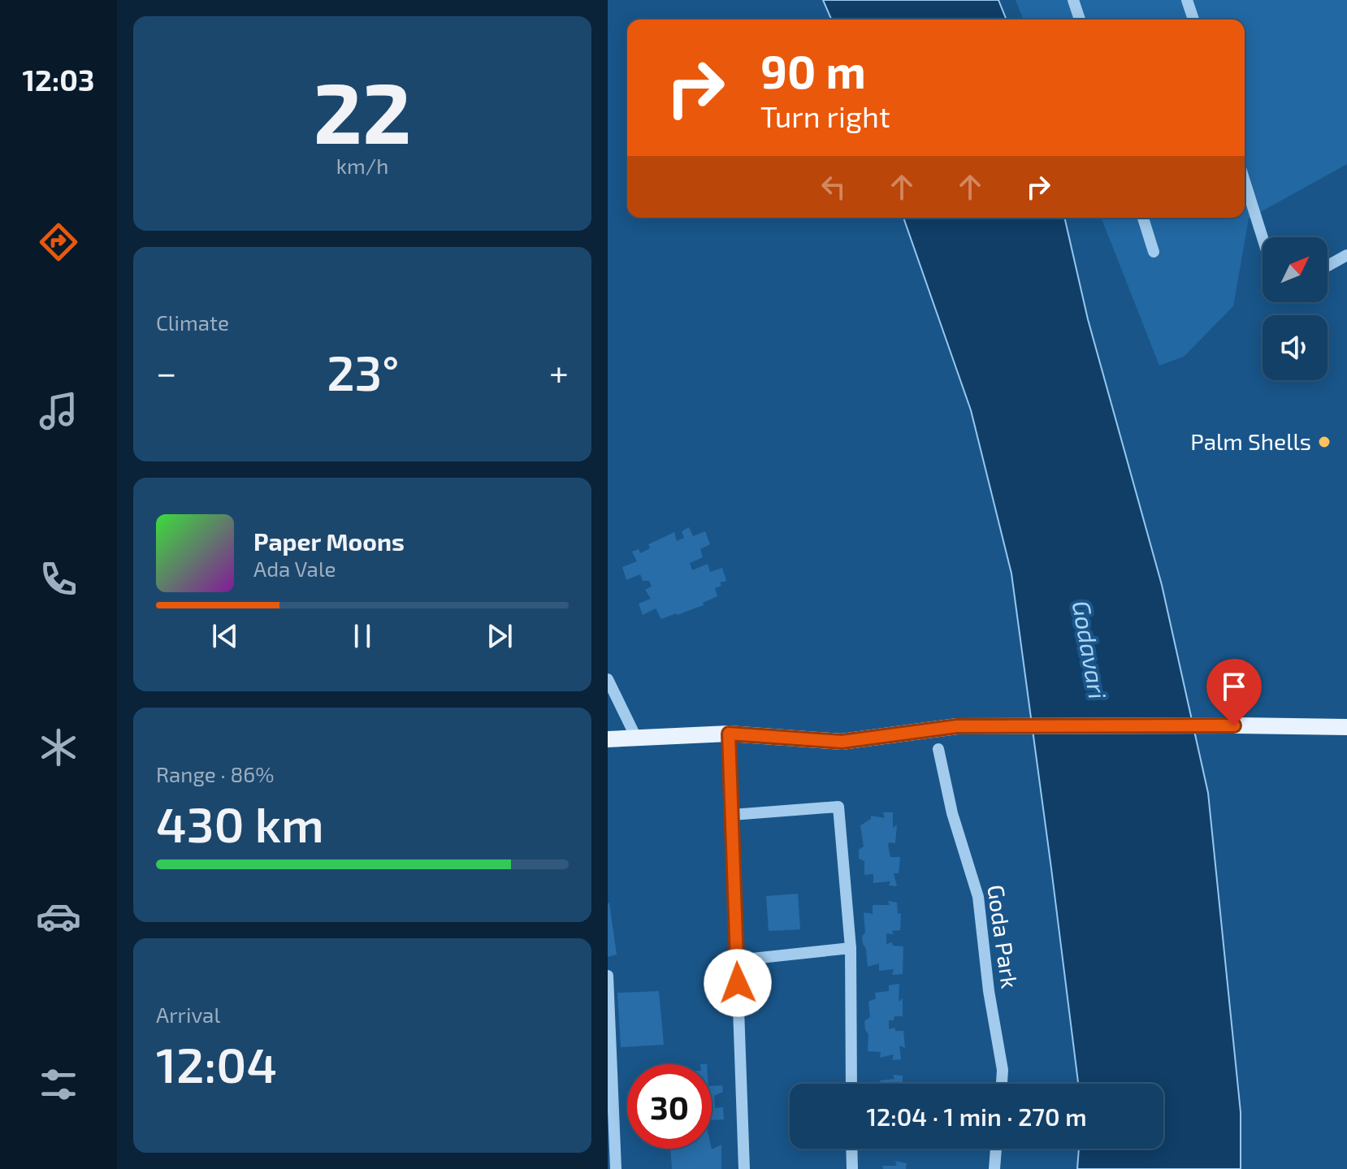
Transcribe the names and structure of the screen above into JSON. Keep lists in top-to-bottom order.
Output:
{
  "streets": {
    "street": ["Goda Park"]
  },
  "water": ["Godavari"],
  "places": ["Palm Shells"],
  "north": "top right",
  "page": {
    "tabs": "12:03",
    "tile": [
      ["22", "km/h"],
      "Climate",
      ["Range · 86%", "430 km"],
      ["Arrival", "12:04"]
    ],
    "turn": ["90 m", "Turn right"],
    "heat": ["−", "23°", "+"],
    "song": ["Paper Moons", "Ada Vale"],
    "limit": "30",
    "trip": "12:04 · 1 min · 270 m"
  }
}
